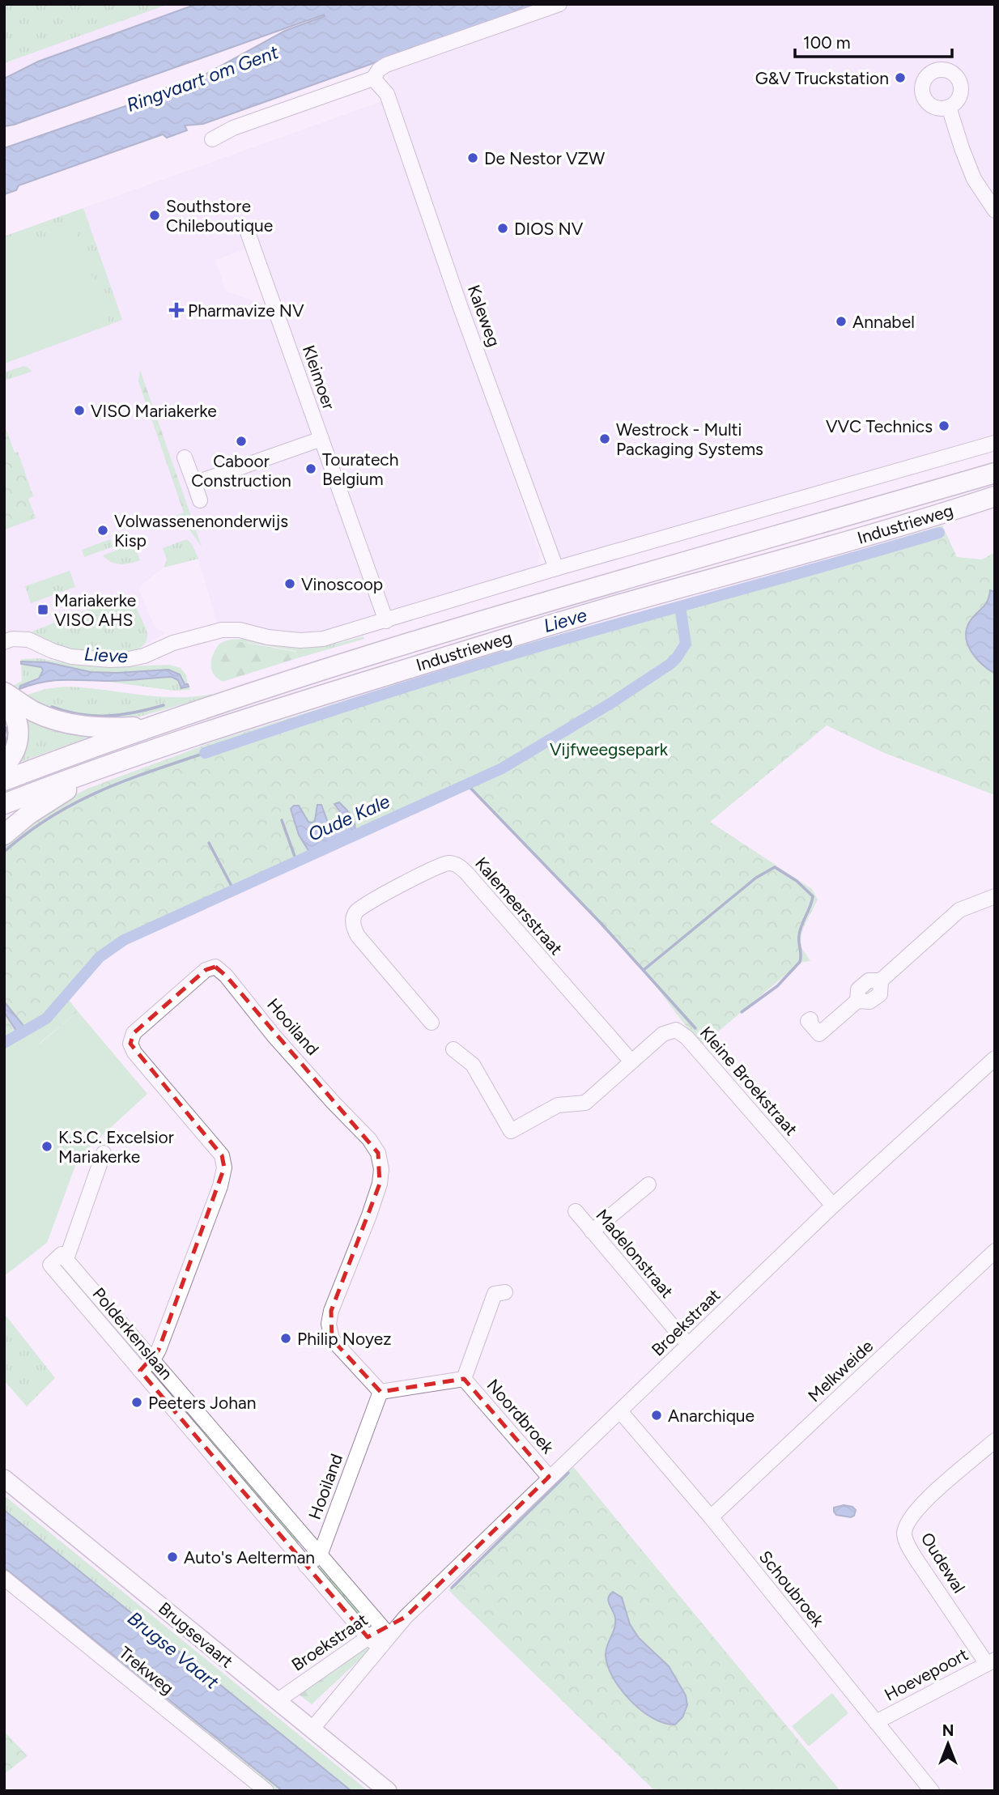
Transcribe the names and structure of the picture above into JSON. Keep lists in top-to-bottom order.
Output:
{
  "streets": {
    "highway": ["Industrieweg"],
    "main road": ["Brugsevaart"],
    "street": [
      "Kaleweg",
      "Kleimoer",
      "Kalemeersstraat",
      "Hooiland",
      "Kleine Broekstraat",
      "Madelonstraat",
      "Broekstraat",
      "Polderkenslaan",
      "Melkweide",
      "Noordbroek",
      "Oudewal",
      "Schoubroek",
      "Trekweg",
      "Hoevepoort"
    ]
  },
  "crossings": [
    ["Kalemeersstraat", "Kleine Broekstraat"],
    ["Hooiland", "Polderkenslaan"],
    ["Hooiland", "Noordbroek"],
    ["Kleine Broekstraat", "Broekstraat"],
    ["Madelonstraat", "Broekstraat"],
    ["Broekstraat", "Polderkenslaan"],
    ["Broekstraat", "Noordbroek"],
    ["Broekstraat", "Schoubroek"],
    ["Broekstraat", "Brugsevaart"],
    ["Melkweide", "Schoubroek"],
    ["Oudewal", "Hoevepoort"],
    ["Schoubroek", "Hoevepoort"]
  ],
  "water": [
    "Ringvaart om Gent",
    "Lieve",
    "Oude Kale",
    "Brugse Vaart"
  ],
  "parks": ["Vijfweegsepark"],
  "places": {
    "other": [
      "G&V Truckstation",
      "De Nestor VZW",
      "Southstore Chileboutique",
      "DIOS NV",
      "Annabel",
      "VISO Mariakerke",
      "VVC Technics",
      "Westrock - Multi Packaging Systems",
      "Caboor Construction",
      "Touratech Belgium",
      "Volwassenenonderwijs Kisp",
      "Vinoscoop",
      "K.S.C. Excelsior Mariakerke",
      "Philip Noyez",
      "Peeters Johan",
      "Anarchique",
      "Auto's Aelterman"
    ],
    "health": ["Pharmavize NV"],
    "transit": ["Mariakerke VISO AHS"]
  },
  "scale_bar": "100 m",
  "north": "top"
}
